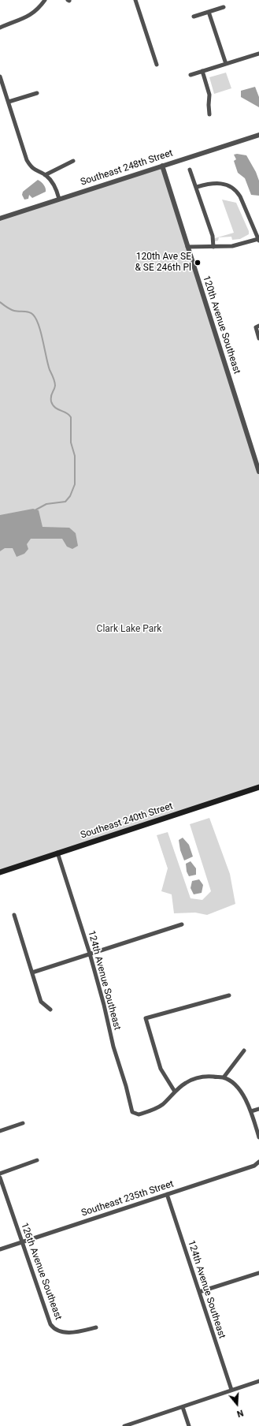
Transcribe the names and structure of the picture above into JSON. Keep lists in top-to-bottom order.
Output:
{
  "streets": {
    "main road": ["Southeast 240th Street"],
    "street": [
      "Southeast 248th Street",
      "120th Avenue Southeast",
      "124th Avenue Southeast",
      "Southeast 235th Street",
      "126th Avenue Southeast"
    ]
  },
  "crossings": [
    ["Southeast 248th Street", "120th Avenue Southeast"],
    ["Southeast 240th Street", "124th Avenue Southeast"],
    ["124th Avenue Southeast", "Southeast 235th Street"],
    ["Southeast 235th Street", "126th Avenue Southeast"]
  ],
  "parks": ["Clark Lake Park"],
  "places": ["120th Ave SE & SE 246th Pl"],
  "north": "bottom"
}
